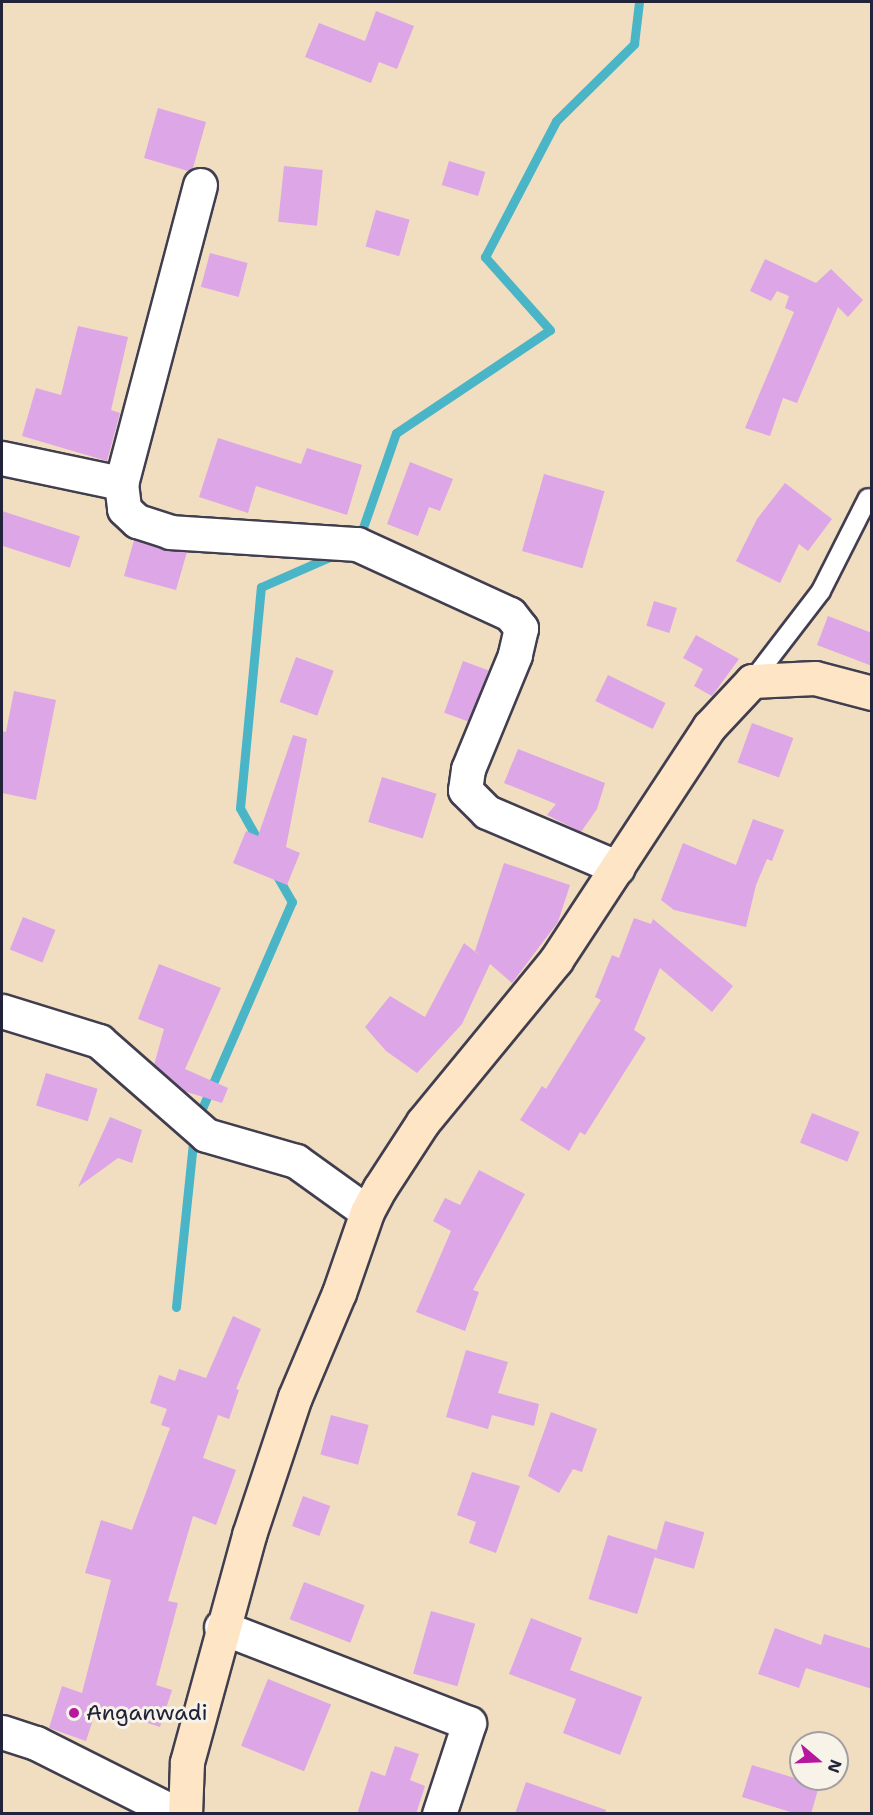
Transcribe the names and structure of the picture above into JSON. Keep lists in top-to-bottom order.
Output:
{
  "places": ["Anganwadi"],
  "north": "right"
}
